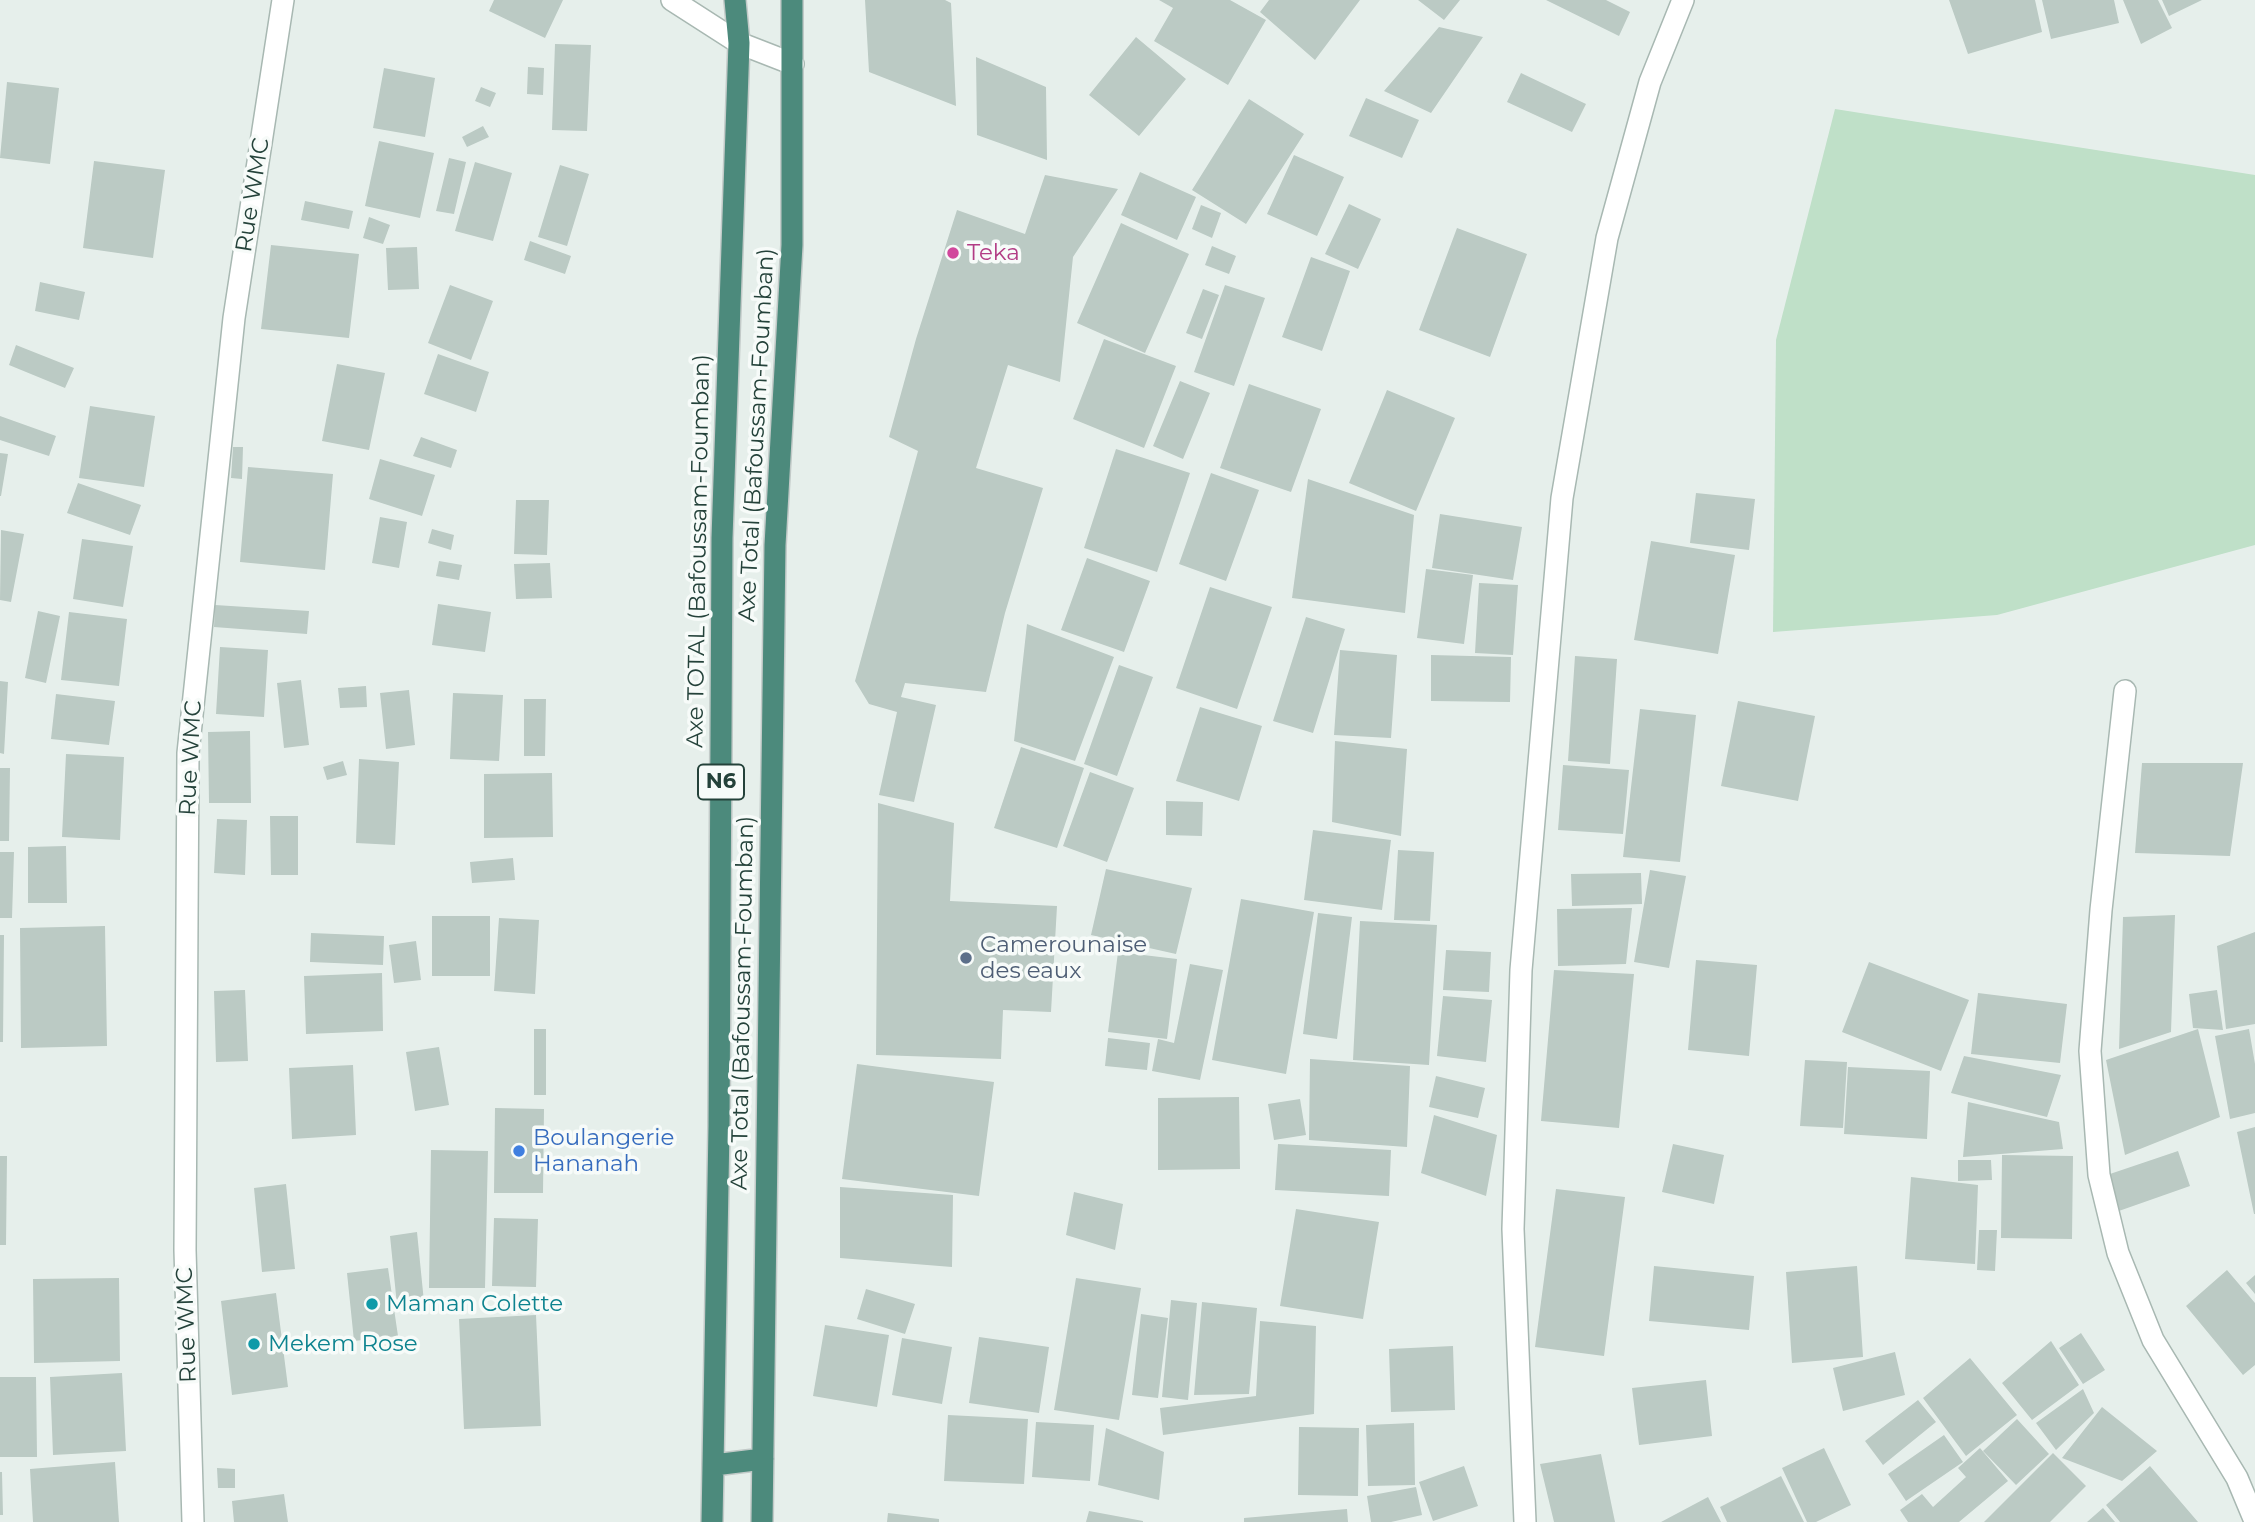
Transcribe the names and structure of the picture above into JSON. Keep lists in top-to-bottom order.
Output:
{
  "streets": {
    "highway": ["Axe Total (Bafoussam-Foumban)", "Axe TOTAL (Bafoussam-Foumban)", "N6"],
    "street": ["Rue WMC"]
  },
  "crossings": [
    ["Axe Total (Bafoussam-Foumban)", "N6"],
    ["Axe TOTAL (Bafoussam-Foumban)", "N6"]
  ],
  "places": [
    "Teka",
    "Camerounaise des eaux",
    "Boulangerie Hananah",
    "Maman Colette",
    "Mekem Rose"
  ]
}
